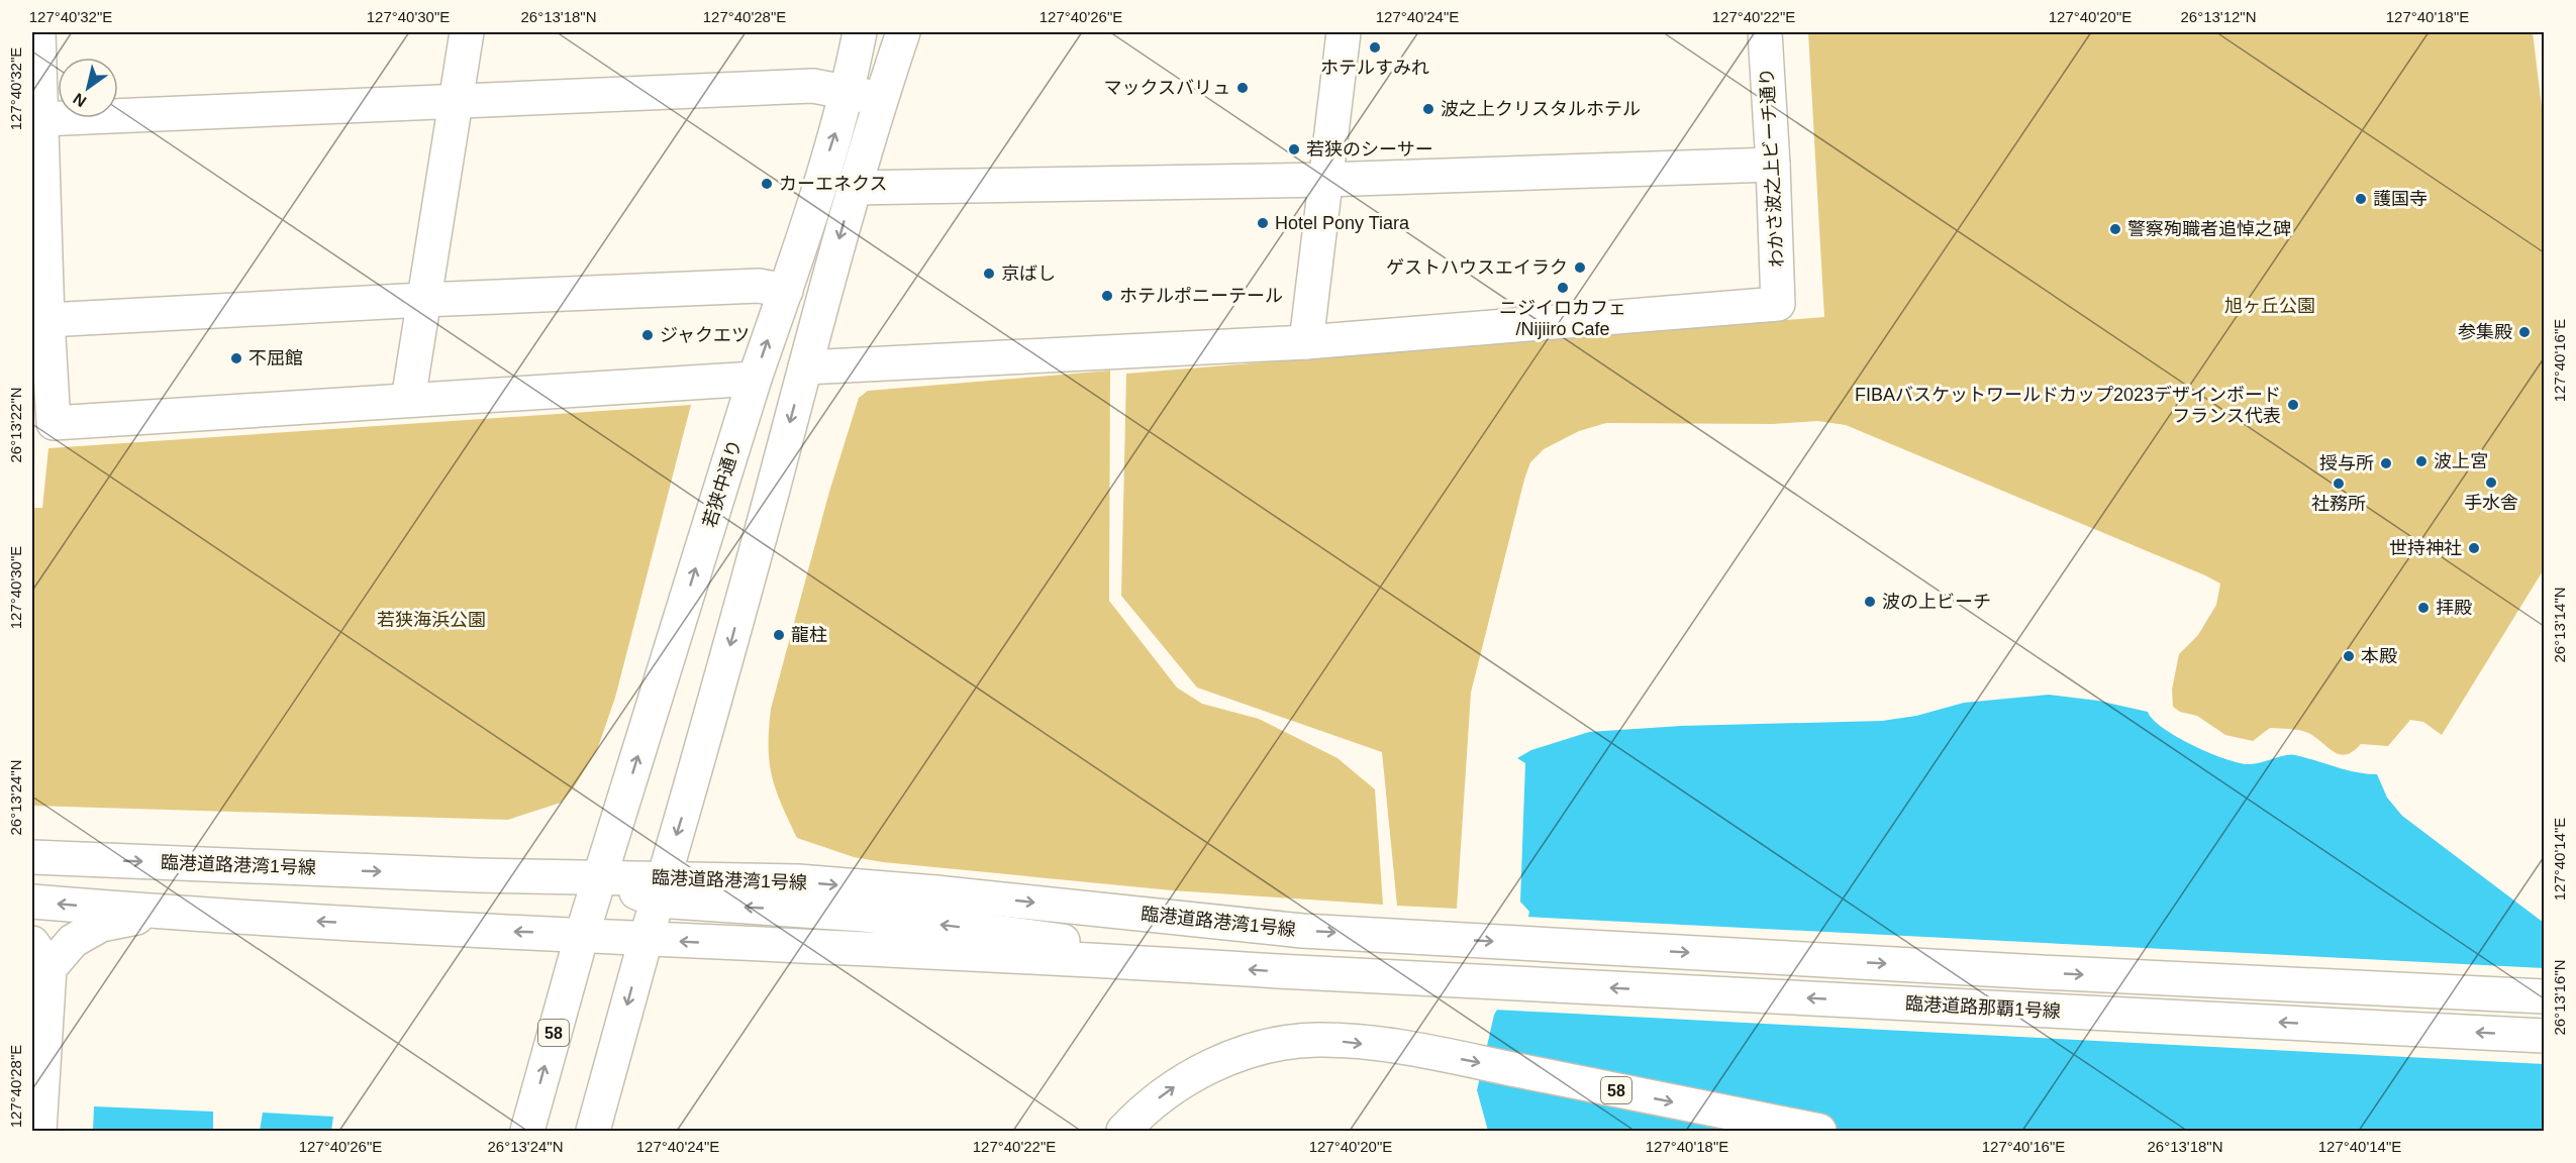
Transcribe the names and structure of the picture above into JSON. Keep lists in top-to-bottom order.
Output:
{
  "streets": {
    "main road": [
      "わかさ波之上ビーチ通り",
      "若狭中通り",
      "臨港道路港湾1号線",
      "臨港道路那覇1号線",
      "58"
    ]
  },
  "crossings": [
    ["若狭中通り", "臨港道路港湾1号線"],
    ["若狭中通り", "58"],
    ["臨港道路港湾1号線", "臨港道路那覇1号線"]
  ],
  "parks": ["旭ヶ丘公園", "若狭海浜公園"],
  "places": [
    "ホテルすみれ",
    "マックスバリュ",
    "波之上クリスタルホテル",
    "若狭のシーサー",
    "カーエネクス",
    "護国寺",
    "Hotel Pony Tiara",
    "警察殉職者追悼之碑",
    "ゲストハウスエイラク",
    "京ばし",
    "ニジイロカフェ /Nijiiro Cafe",
    "ホテルポニーテール",
    "参集殿",
    "ジャクエツ",
    "不屈館",
    "FIBAバスケットワールドカップ2023デザインボード フランス代表",
    "波上宮",
    "授与所",
    "手水舎",
    "社務所",
    "世持神社",
    "波の上ビーチ",
    "拝殿",
    "龍柱",
    "本殿"
  ],
  "north": "bottom left",
  "coordinates": [
    "127°40'32\"E",
    "127°40'30\"E",
    "26°13'18\"N",
    "127°40'28\"E",
    "127°40'26\"E",
    "127°40'24\"E",
    "127°40'22\"E",
    "127°40'20\"E",
    "26°13'12\"N",
    "127°40'18\"E",
    "127°40'16\"E",
    "26°13'22\"N",
    "26°13'14\"N",
    "26°13'24\"N",
    "127°40'14\"E",
    "26°13'16\"N"
  ]
}
